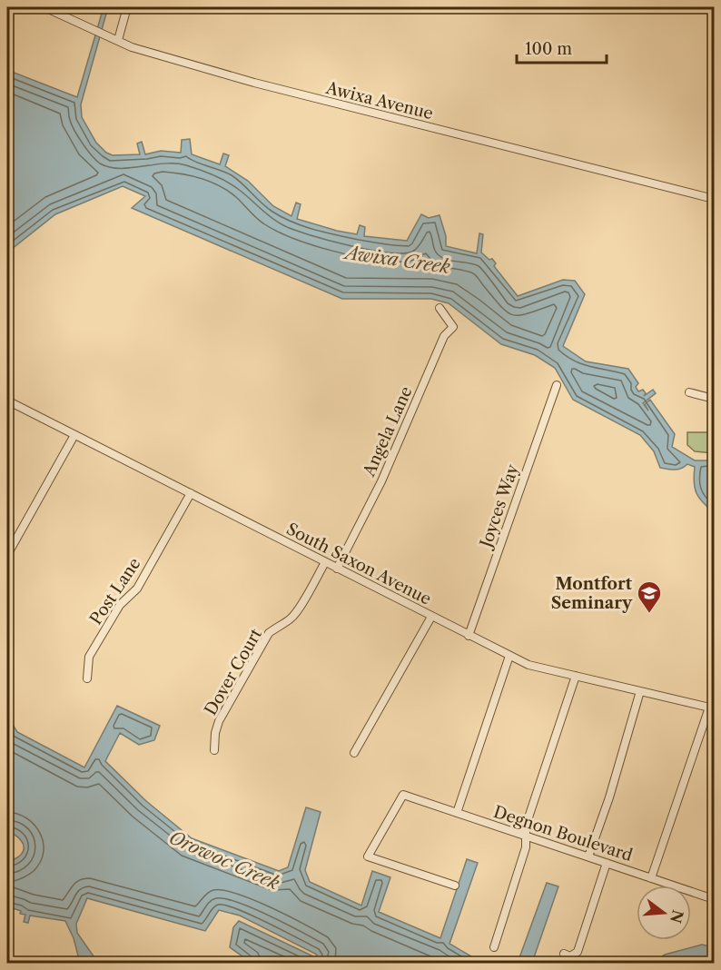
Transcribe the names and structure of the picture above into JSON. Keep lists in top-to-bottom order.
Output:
{
  "streets": {
    "street": [
      "Awixa Avenue",
      "Angela Lane",
      "Joyces Way",
      "South Saxon Avenue",
      "Post Lane",
      "Dover Court",
      "Degnon Boulevard"
    ]
  },
  "crossings": [
    ["Angela Lane", "South Saxon Avenue"],
    ["Joyces Way", "South Saxon Avenue"],
    ["South Saxon Avenue", "Post Lane"],
    ["South Saxon Avenue", "Dover Court"]
  ],
  "water": ["Awixa Creek", "Orowoc Creek"],
  "places": {
    "school or university": ["Montfort Seminary"]
  },
  "scale_bar": "100 m",
  "north": "right"
}
